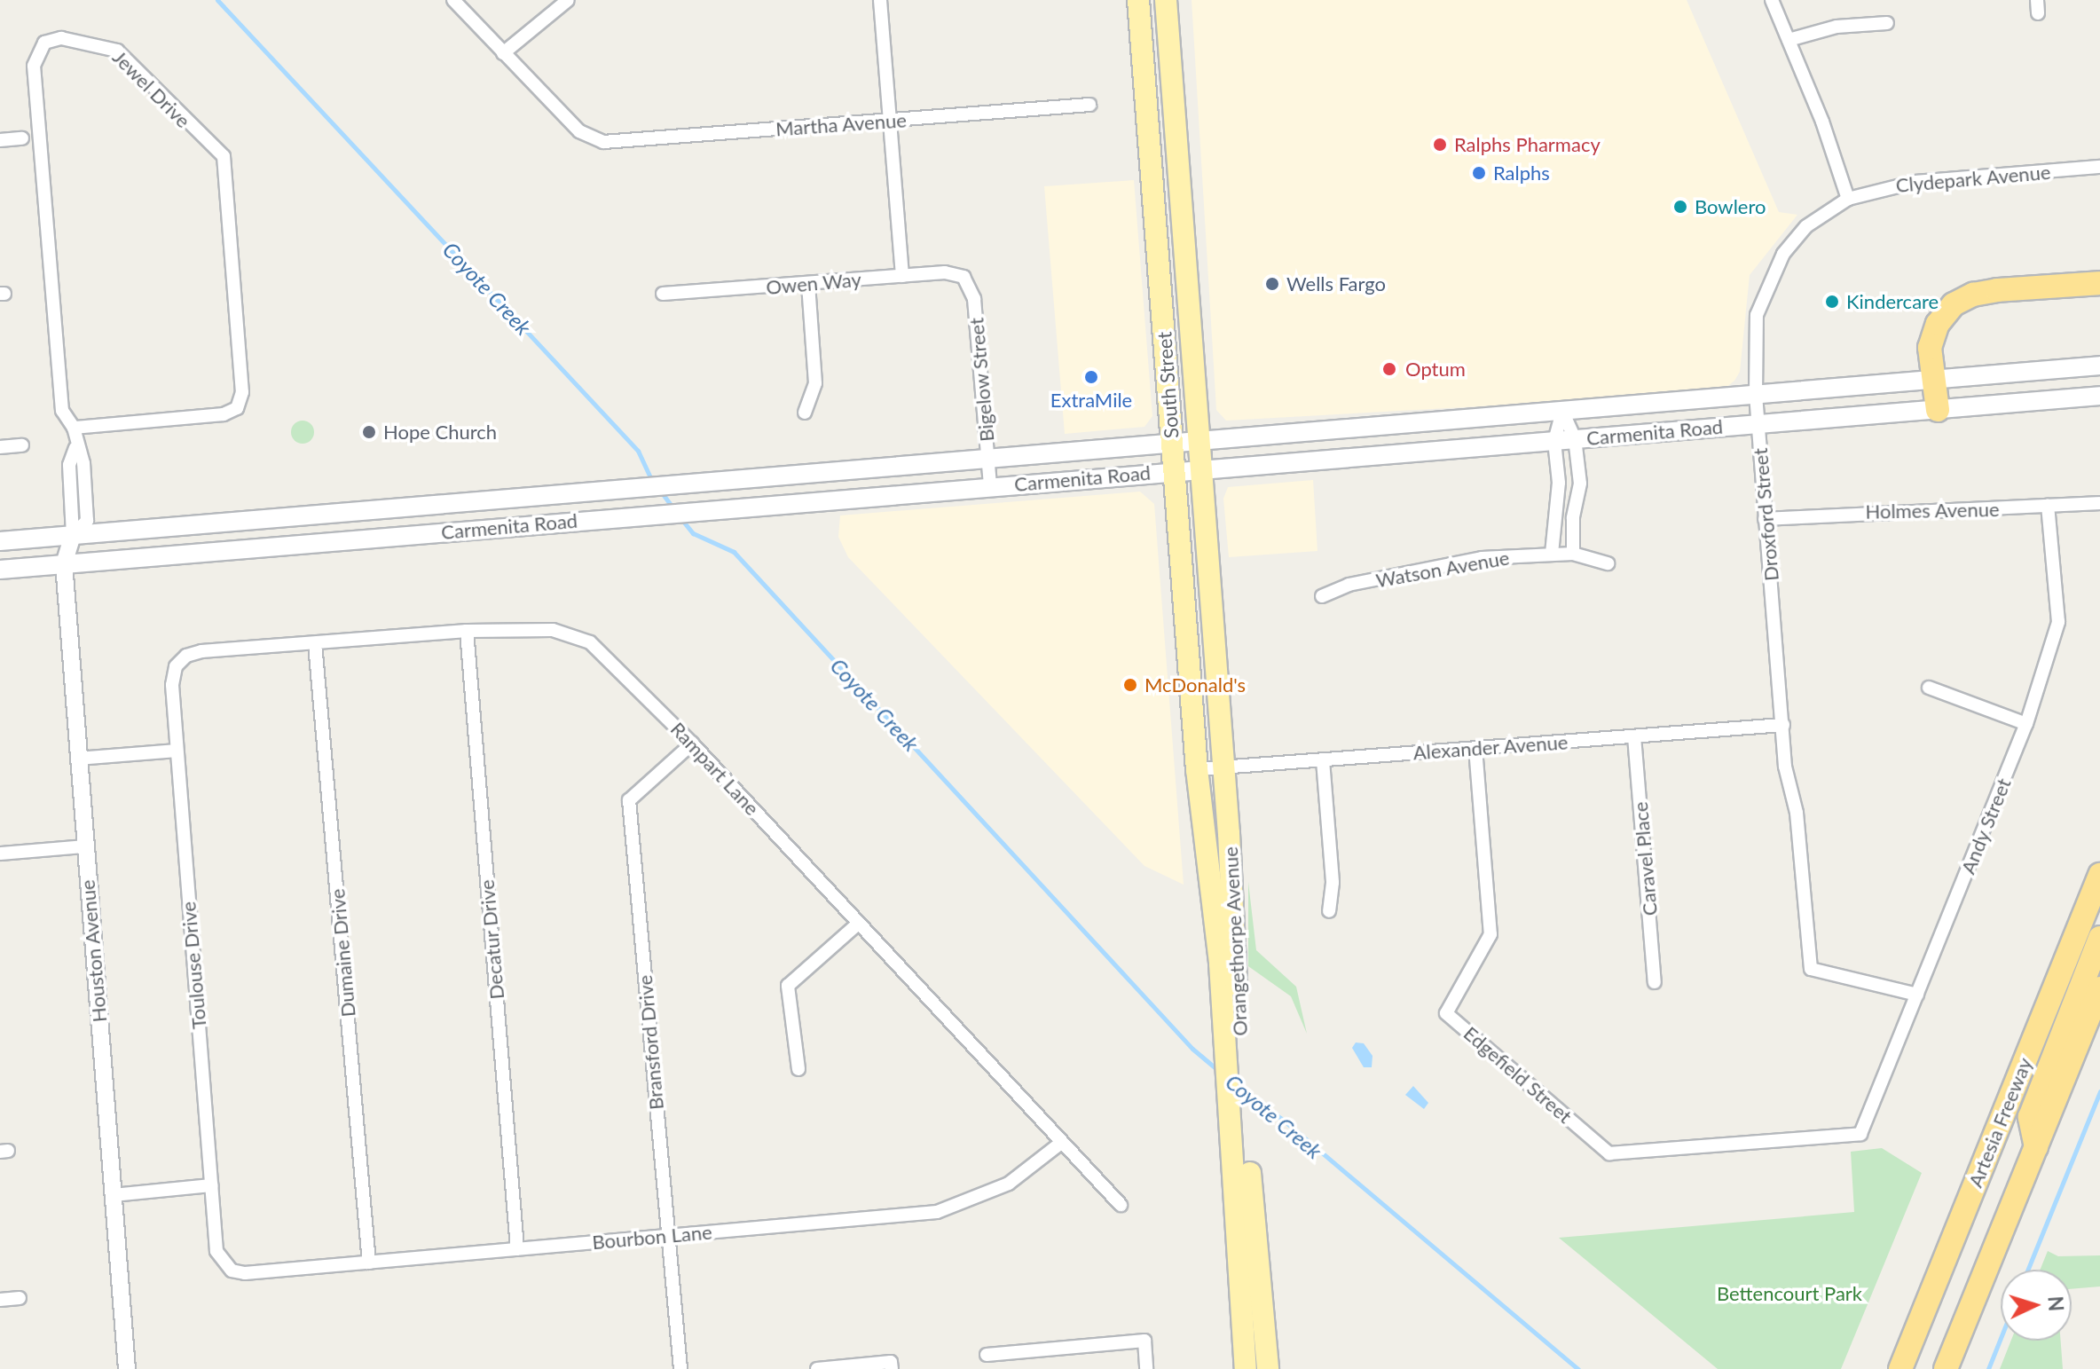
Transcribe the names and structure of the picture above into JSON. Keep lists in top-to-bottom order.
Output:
{
  "streets": {
    "highway": ["Artesia Freeway"],
    "main road": ["South Street", "Carmenita Road", "Orangethorpe Avenue"],
    "street": [
      "Jewel Drive",
      "Martha Avenue",
      "Clydepark Avenue",
      "Owen Way",
      "Bigelow Street",
      "Holmes Avenue",
      "Droxford Street",
      "Watson Avenue",
      "Alexander Avenue",
      "Rampart Lane",
      "Andy Street",
      "Caravel Place",
      "Decatur Drive",
      "Houston Avenue",
      "Dumaine Drive",
      "Toulouse Drive",
      "Bransford Drive",
      "Edgefield Street",
      "Bourbon Lane"
    ]
  },
  "crossings": [
    ["Jewel Drive", "Carmenita Road"],
    ["Jewel Drive", "Houston Avenue"],
    ["Clydepark Avenue", "Droxford Street"],
    ["Owen Way", "Bigelow Street"],
    ["Bigelow Street", "Carmenita Road"],
    ["South Street", "Carmenita Road"],
    ["South Street", "Alexander Avenue"],
    ["South Street", "Orangethorpe Avenue"],
    ["Carmenita Road", "Droxford Street"],
    ["Carmenita Road", "Houston Avenue"],
    ["Holmes Avenue", "Droxford Street"],
    ["Holmes Avenue", "Andy Street"],
    ["Droxford Street", "Alexander Avenue"],
    ["Droxford Street", "Andy Street"],
    ["Alexander Avenue", "Caravel Place"],
    ["Alexander Avenue", "Orangethorpe Avenue"],
    ["Alexander Avenue", "Edgefield Street"],
    ["Rampart Lane", "Decatur Drive"],
    ["Rampart Lane", "Dumaine Drive"],
    ["Rampart Lane", "Toulouse Drive"],
    ["Rampart Lane", "Bransford Drive"],
    ["Rampart Lane", "Bourbon Lane"],
    ["Andy Street", "Edgefield Street"],
    ["Decatur Drive", "Bourbon Lane"],
    ["Dumaine Drive", "Bourbon Lane"],
    ["Toulouse Drive", "Bourbon Lane"],
    ["Bransford Drive", "Bourbon Lane"]
  ],
  "water": ["Coyote Creek"],
  "parks": ["Bettencourt Park"],
  "places": [
    "Ralphs Pharmacy",
    "Ralphs",
    "Bowlero",
    "Wells Fargo",
    "Kindercare",
    "Optum",
    "ExtraMile",
    "Hope Church",
    "McDonald's"
  ],
  "north": "right"
}
